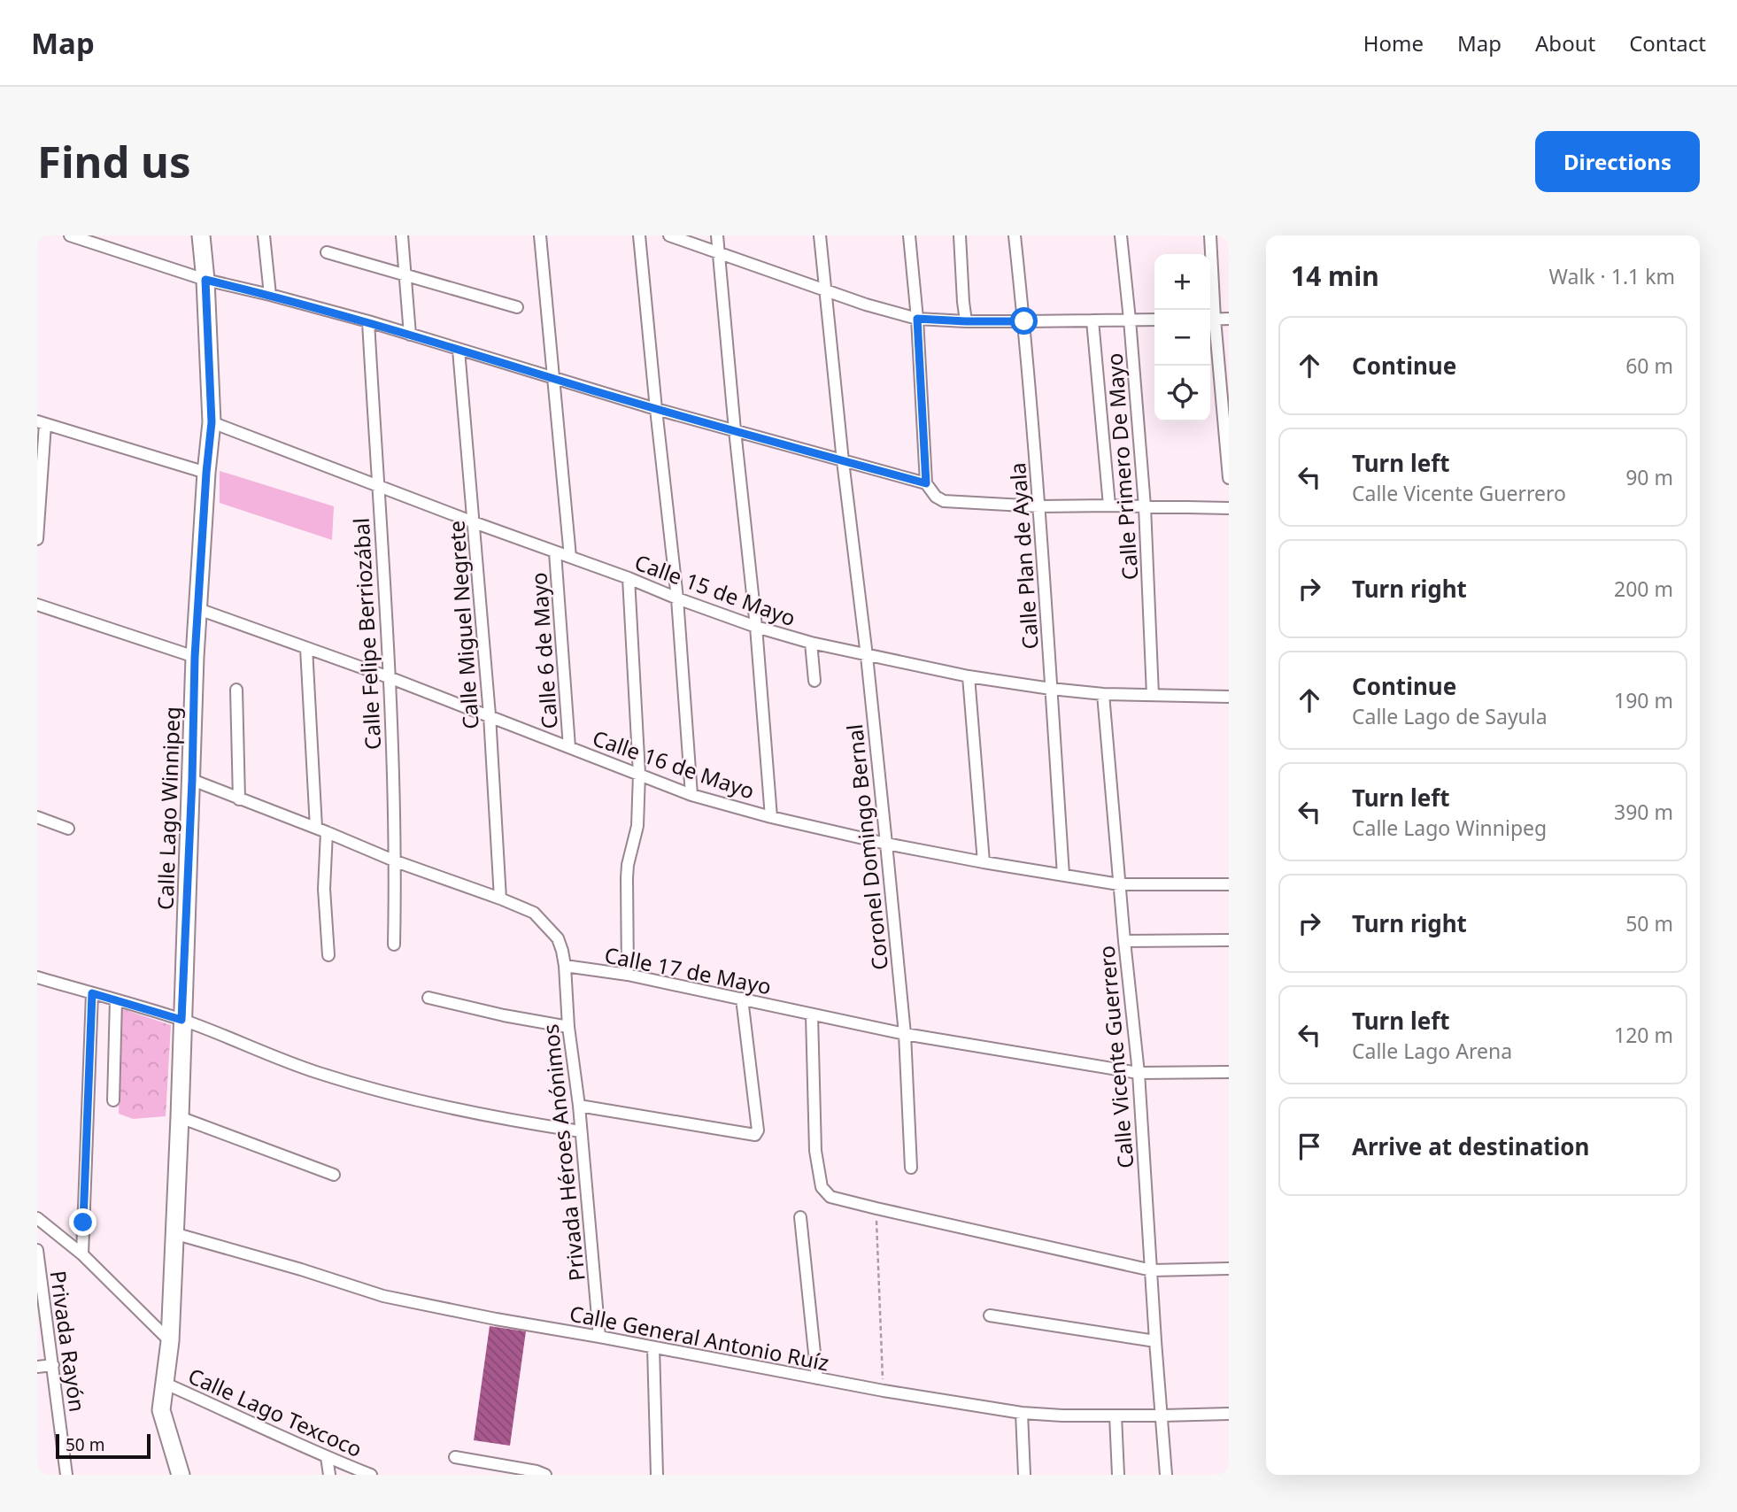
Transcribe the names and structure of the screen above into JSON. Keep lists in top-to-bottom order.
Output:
{
  "streets": {
    "main road": ["Calle Lago Winnipeg"],
    "street": [
      "Calle Primero De Mayo",
      "Calle Plan de Ayala",
      "Calle 15 de Mayo",
      "Calle Miguel Negrete",
      "Calle Felipe Berriozábal",
      "Calle 6 de Mayo",
      "Calle 16 de Mayo",
      "Coronel Domingo Bernal",
      "Calle 17 de Mayo",
      "Calle Vicente Guerrero",
      "Privada Héroes Anónimos",
      "Calle General Antonio Ruíz",
      "Privada Rayón",
      "Calle Lago Texcoco"
    ]
  },
  "crossings": [
    ["Calle Primero De Mayo", "Calle 15 de Mayo"],
    ["Calle Plan de Ayala", "Calle 15 de Mayo"],
    ["Calle Plan de Ayala", "Calle 16 de Mayo"],
    ["Calle 15 de Mayo", "Calle Miguel Negrete"],
    ["Calle 15 de Mayo", "Calle Felipe Berriozábal"],
    ["Calle 15 de Mayo", "Calle 6 de Mayo"],
    ["Calle 15 de Mayo", "Calle Lago Winnipeg"],
    ["Calle 15 de Mayo", "Coronel Domingo Bernal"],
    ["Calle 15 de Mayo", "Calle Vicente Guerrero"],
    ["Calle Miguel Negrete", "Calle 16 de Mayo"],
    ["Calle Felipe Berriozábal", "Calle 16 de Mayo"],
    ["Calle 6 de Mayo", "Calle 16 de Mayo"],
    ["Calle 16 de Mayo", "Calle Lago Winnipeg"],
    ["Calle 16 de Mayo", "Coronel Domingo Bernal"],
    ["Calle 16 de Mayo", "Calle Vicente Guerrero"],
    ["Calle Lago Winnipeg", "Calle General Antonio Ruíz"],
    ["Calle Lago Winnipeg", "Calle Lago Texcoco"],
    ["Coronel Domingo Bernal", "Calle 17 de Mayo"],
    ["Calle 17 de Mayo", "Calle Vicente Guerrero"],
    ["Calle 17 de Mayo", "Privada Héroes Anónimos"],
    ["Calle Vicente Guerrero", "Calle General Antonio Ruíz"],
    ["Privada Héroes Anónimos", "Calle General Antonio Ruíz"]
  ],
  "scale_bar": "50 m",
  "page": {
    "header": "Map",
    "nav": [
      "Home",
      "Map",
      "About",
      "Contact"
    ],
    "buttons": "Directions",
    "title": "Find us",
    "heading": ["14 min", "Walk · 1.1 km"],
    "map_buttons": ["+", "−"],
    "list": [
      ["Continue", "60 m"],
      ["Turn left", "Calle Vicente Guerrero", "90 m"],
      ["Turn right", "200 m"],
      ["Continue", "Calle Lago de Sayula", "190 m"],
      ["Turn left", "Calle Lago Winnipeg", "390 m"],
      ["Turn right", "50 m"],
      ["Turn left", "Calle Lago Arena", "120 m"],
      "Arrive at destination"
    ],
    "scale": "50 m"
  }
}
